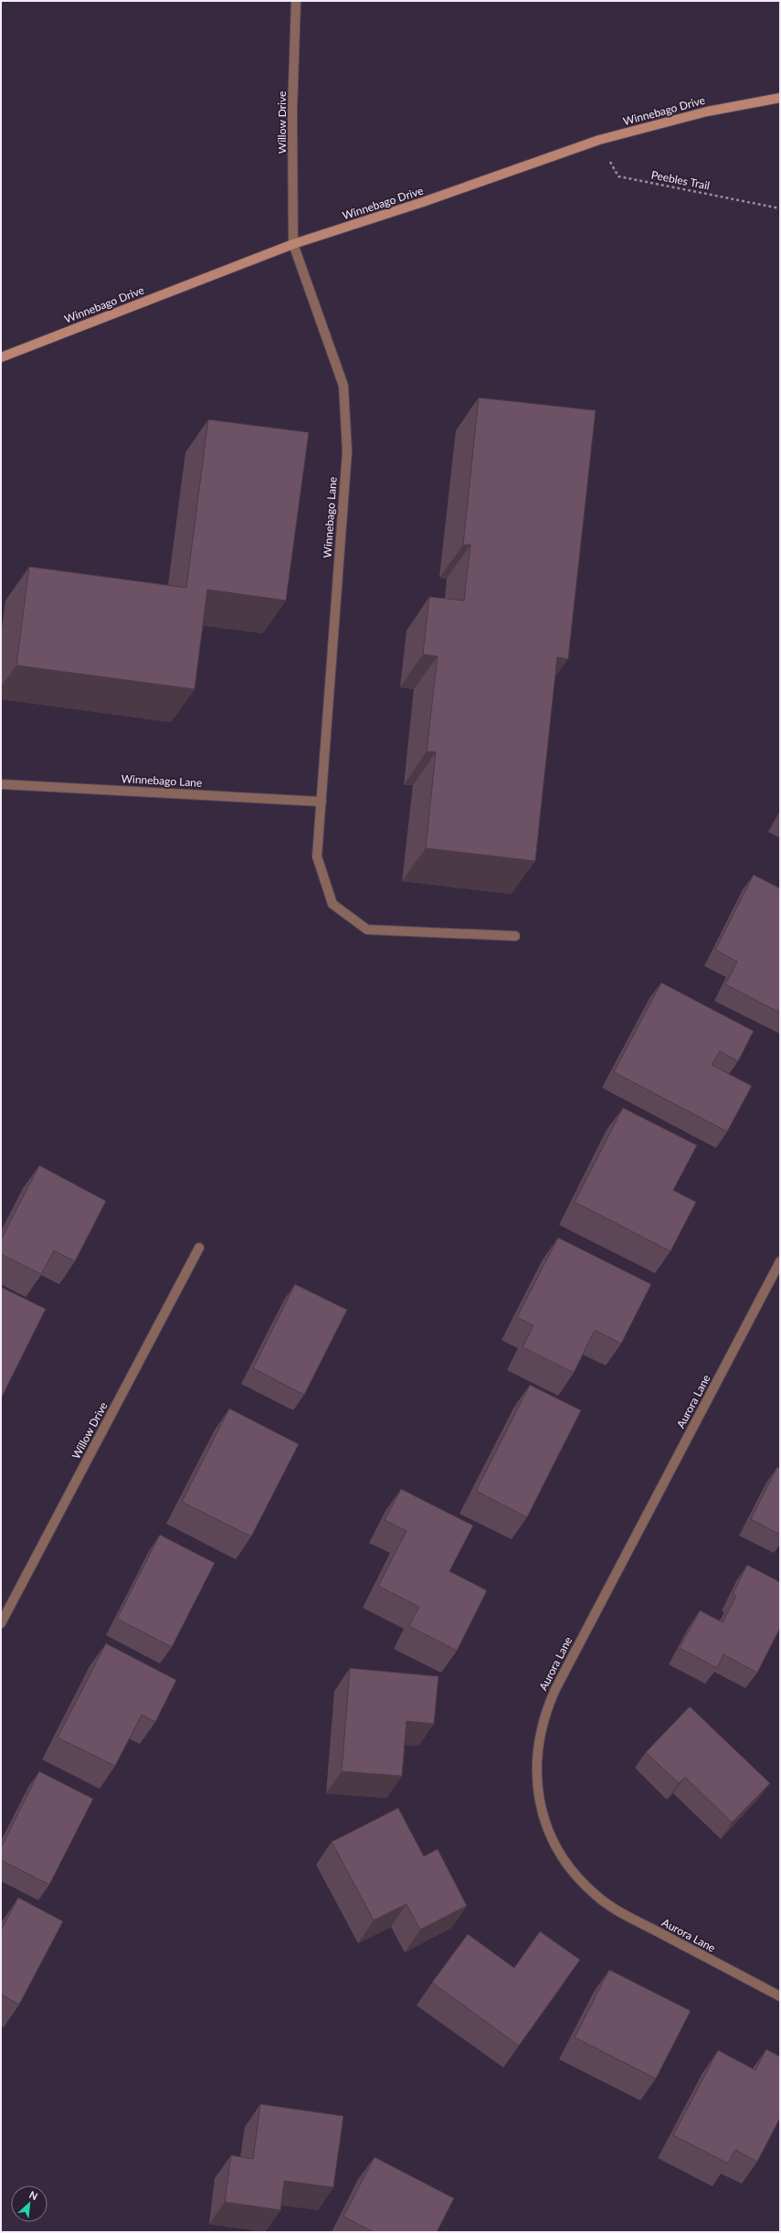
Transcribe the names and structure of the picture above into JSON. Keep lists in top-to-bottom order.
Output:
{
  "streets": {
    "main road": ["Winnebago Drive"],
    "street": ["Willow Drive", "Winnebago Lane", "Aurora Lane"],
    "path": ["Peebles Trail"]
  },
  "crossings": [
    ["Winnebago Drive", "Willow Drive"],
    ["Winnebago Drive", "Peebles Trail"],
    ["Winnebago Drive", "Winnebago Lane"],
    ["Willow Drive", "Winnebago Lane"]
  ],
  "north": "top right"
}
